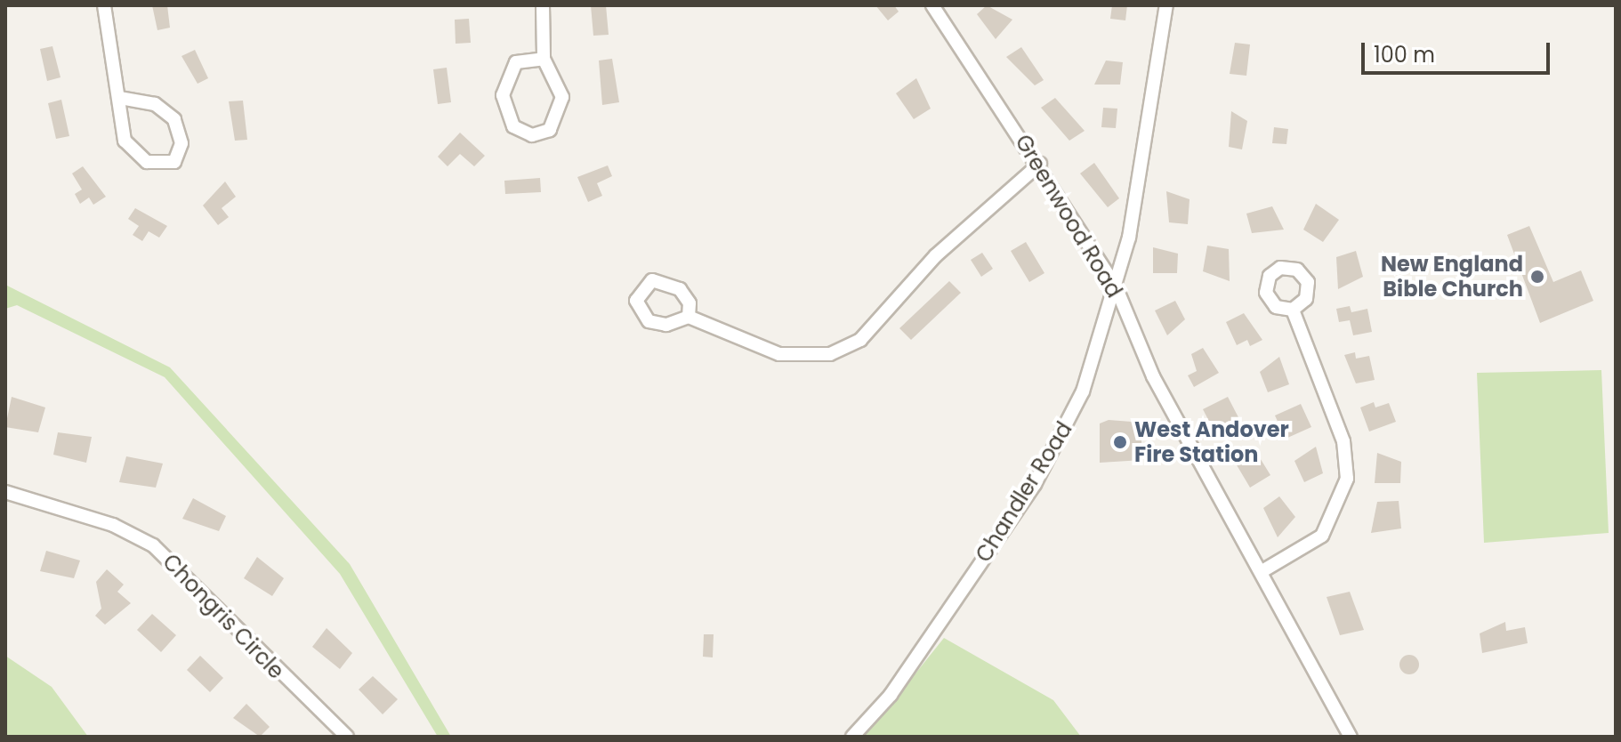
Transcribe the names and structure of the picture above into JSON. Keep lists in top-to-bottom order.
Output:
{
  "streets": {
    "street": ["Greenwood Road", "Chandler Road", "Chongris Circle"]
  },
  "crossings": [
    ["Greenwood Road", "Chandler Road"]
  ],
  "places": ["New England Bible Church", "West Andover Fire Station"],
  "scale_bar": "100 m"
}
